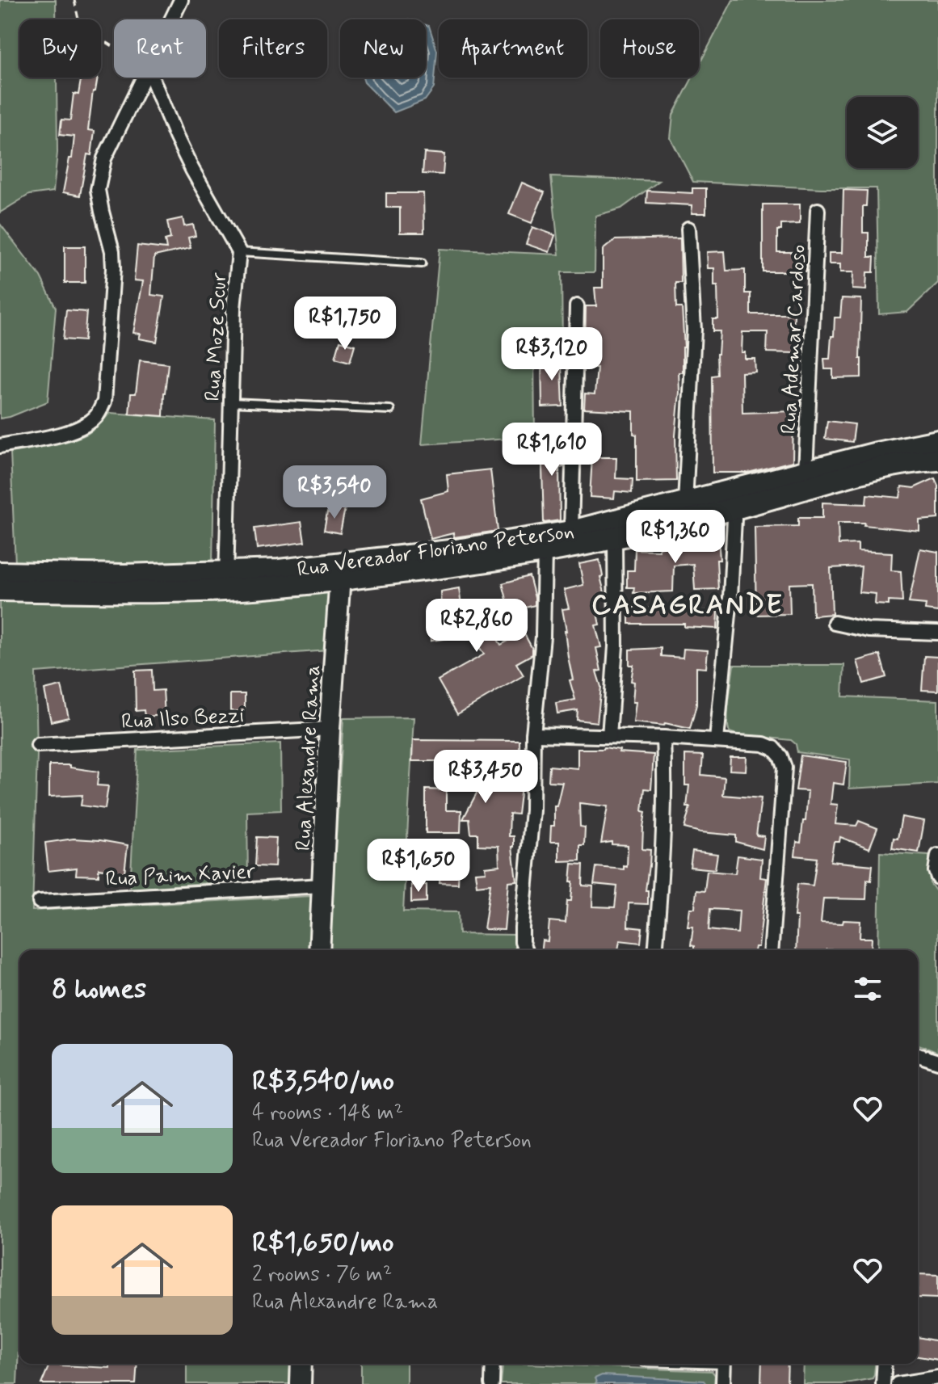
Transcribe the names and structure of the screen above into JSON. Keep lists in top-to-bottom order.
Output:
{
  "streets": {
    "main road": ["Rua Vereador Floriano Peterson"],
    "street": [
      "Rua Moze Scur",
      "Rua Ademar Cardoso",
      "Rua Ilso Bezzi",
      "Rua Alexandre Rama",
      "Rua Paim Xavier"
    ]
  },
  "crossings": [
    ["Rua Moze Scur", "Rua Vereador Floriano Peterson"],
    ["Rua Ademar Cardoso", "Rua Vereador Floriano Peterson"],
    ["Rua Vereador Floriano Peterson", "Rua Alexandre Rama"],
    ["Rua Ilso Bezzi", "Rua Alexandre Rama"],
    ["Rua Alexandre Rama", "Rua Paim Xavier"]
  ],
  "districts": ["CASAGRANDE"],
  "page": {
    "chip": [
      "Buy",
      "Rent",
      "Filters",
      "New",
      "Apartment",
      "House"
    ],
    "price": [
      "R$1,750",
      "R$3,120",
      "R$1,610",
      "R$3,540",
      "R$1,360",
      "R$2,860",
      "R$3,450",
      "R$1,650"
    ],
    "heading": "8 homes",
    "list": [
      {
        "name": "R$3,540/mo",
        "note": "4 rooms · 148 m² · Rua Vereador Floriano Peterson"
      },
      {
        "name": "R$1,650/mo",
        "note": "2 rooms · 76 m² · Rua Alexandre Rama"
      }
    ]
  }
}
